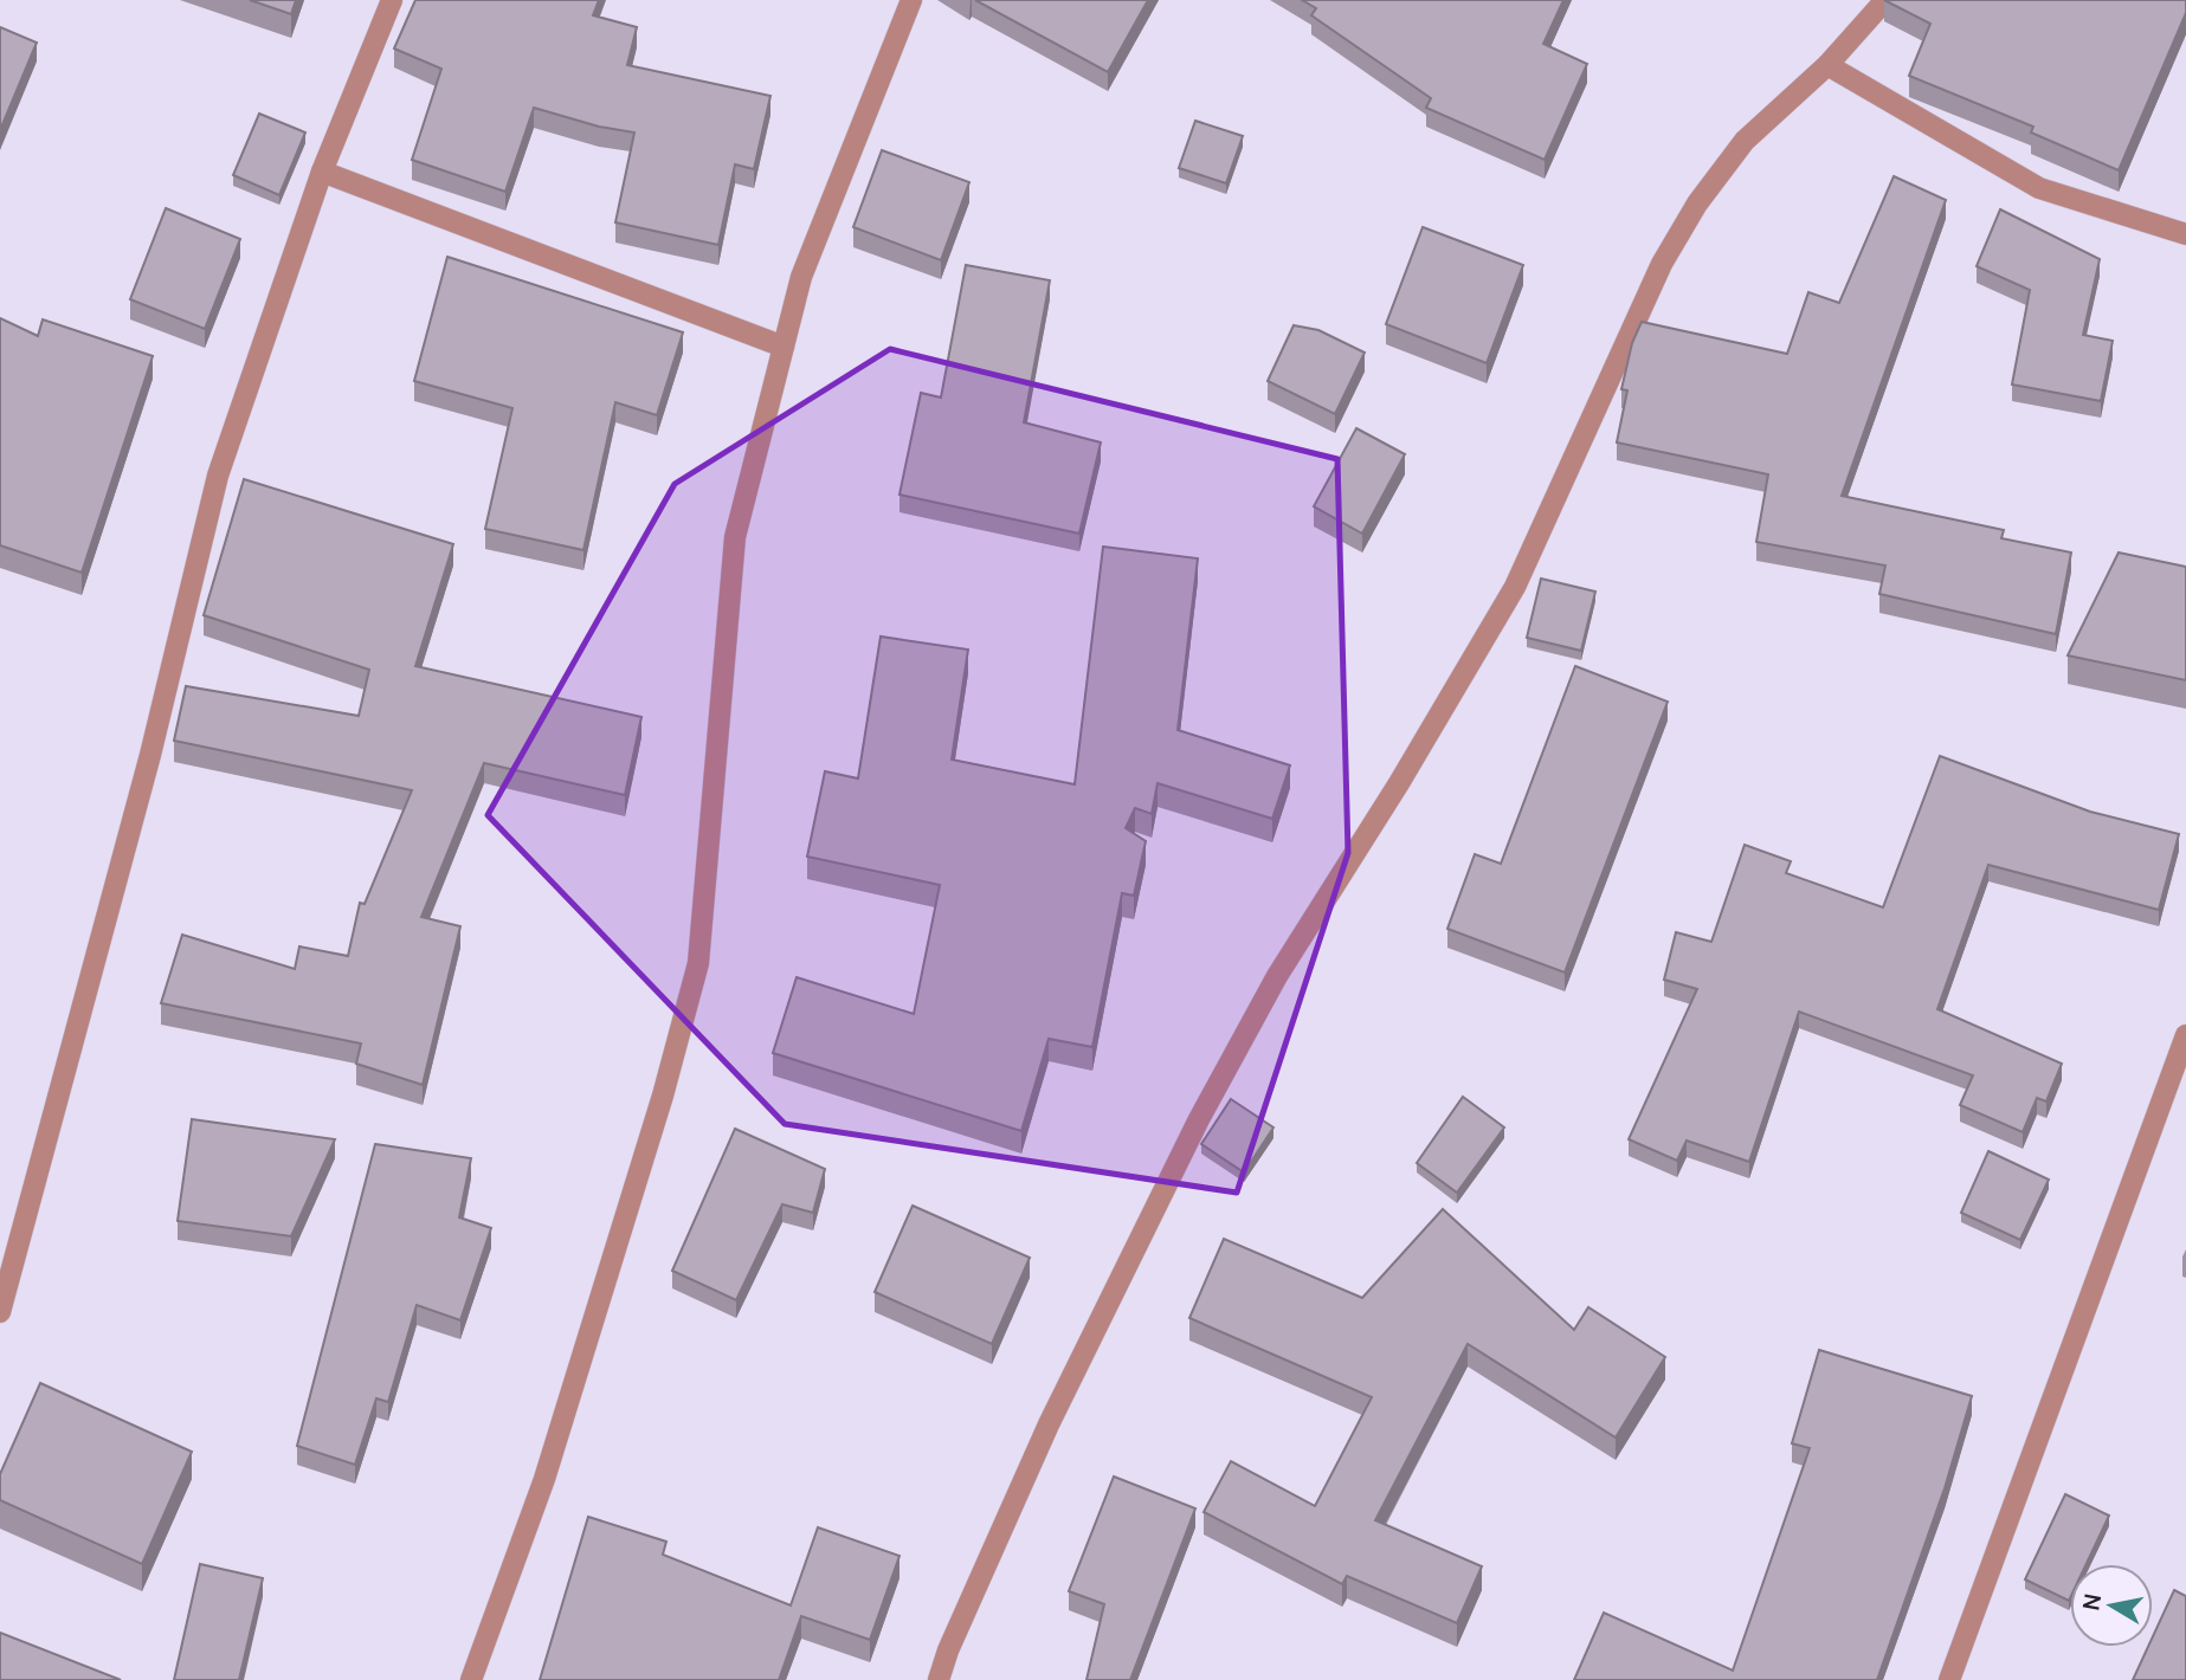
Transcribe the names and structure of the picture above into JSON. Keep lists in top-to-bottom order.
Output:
{
  "north": "left"
}
